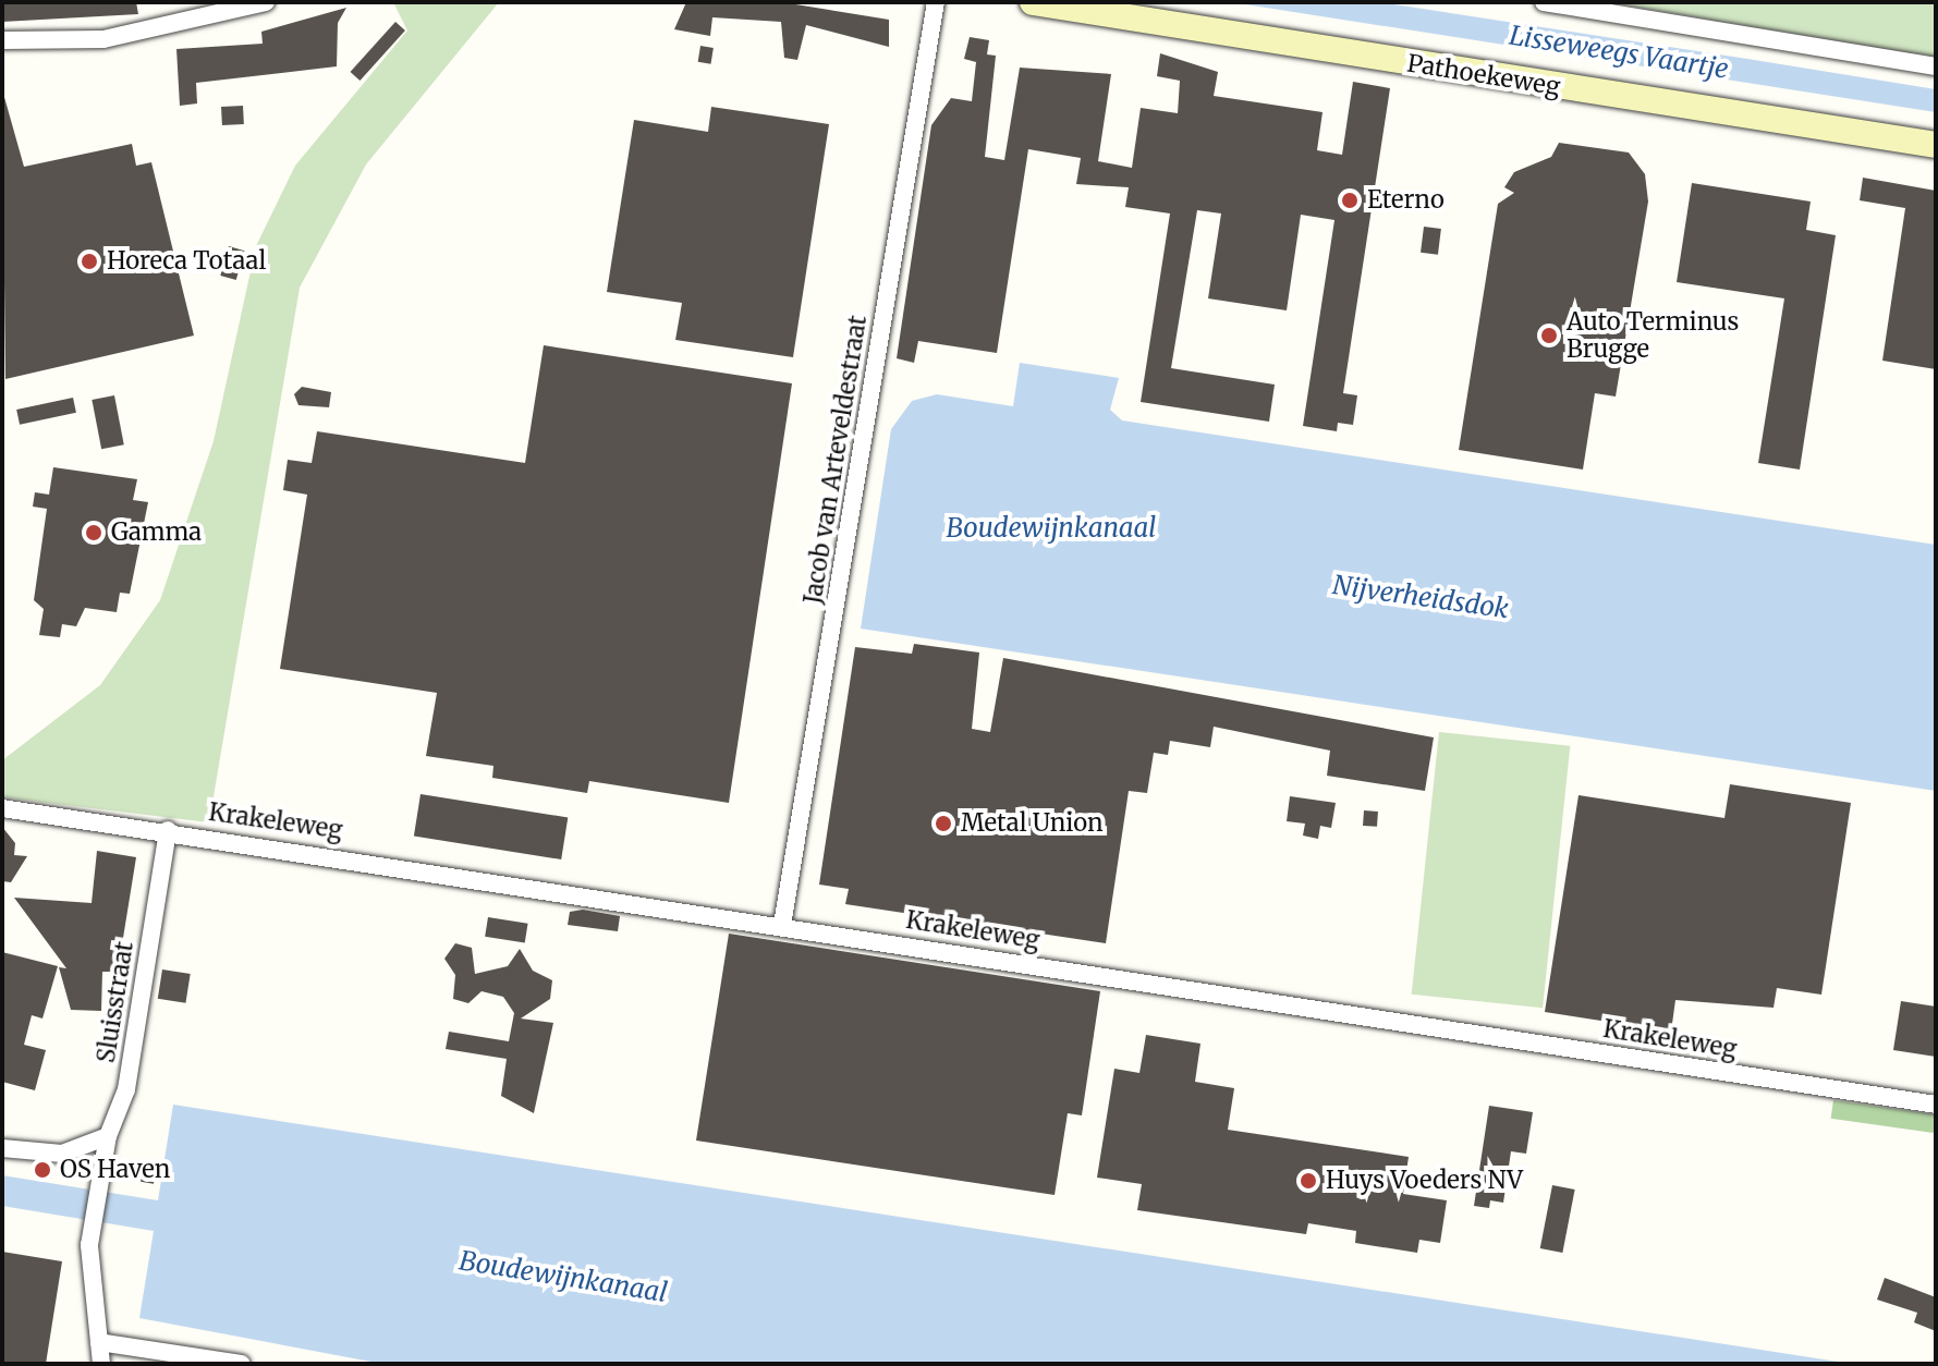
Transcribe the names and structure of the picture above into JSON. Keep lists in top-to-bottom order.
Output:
{
  "streets": {
    "main road": ["Pathoekeweg"],
    "street": ["Jacob van Arteveldestraat", "Krakeleweg", "Sluisstraat"]
  },
  "crossings": [
    ["Jacob van Arteveldestraat", "Krakeleweg"],
    ["Krakeleweg", "Sluisstraat"]
  ],
  "water": ["Lisseweegs Vaartje", "Boudewijnkanaal", "Nijverheidsdok"],
  "places": [
    "Eterno",
    "Horeca Totaal",
    "Auto Terminus Brugge",
    "Gamma",
    "Metal Union",
    "OS Haven",
    "Huys Voeders NV"
  ]
}
